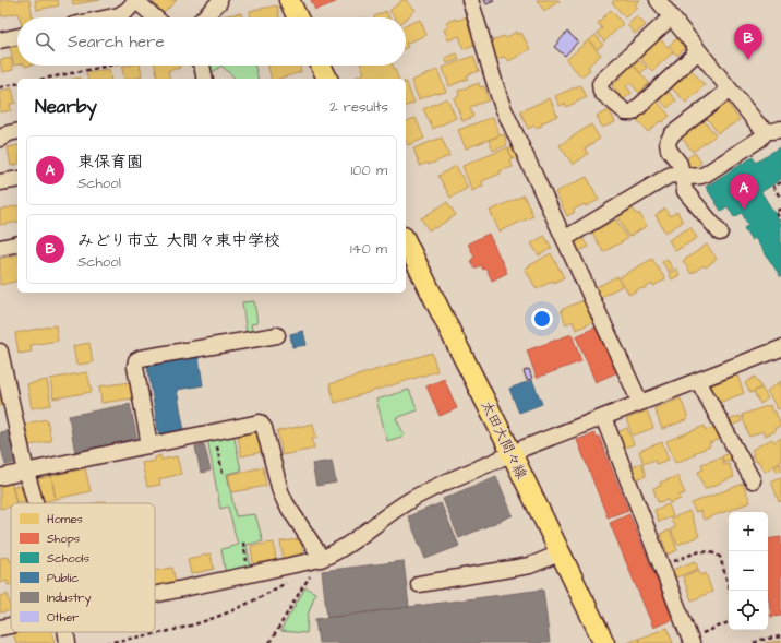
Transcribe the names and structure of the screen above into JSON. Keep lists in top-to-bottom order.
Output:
{
  "streets": {
    "main road": ["太田大間々線"]
  },
  "legend": [
    "Homes",
    "Shops",
    "Schools",
    "Public",
    "Industry",
    "Other"
  ],
  "page": {
    "search": "Search here",
    "pins": ["B", "A"],
    "heading": ["Nearby", "2 results"],
    "list": [
      {
        "mark": "A",
        "name": "東保育園",
        "note": "School",
        "value": "100 m"
      },
      {
        "mark": "B",
        "name": "みどり市立 大間々東中学校",
        "note": "School",
        "value": "140 m"
      }
    ],
    "map_buttons": ["+", "−"]
  }
}
